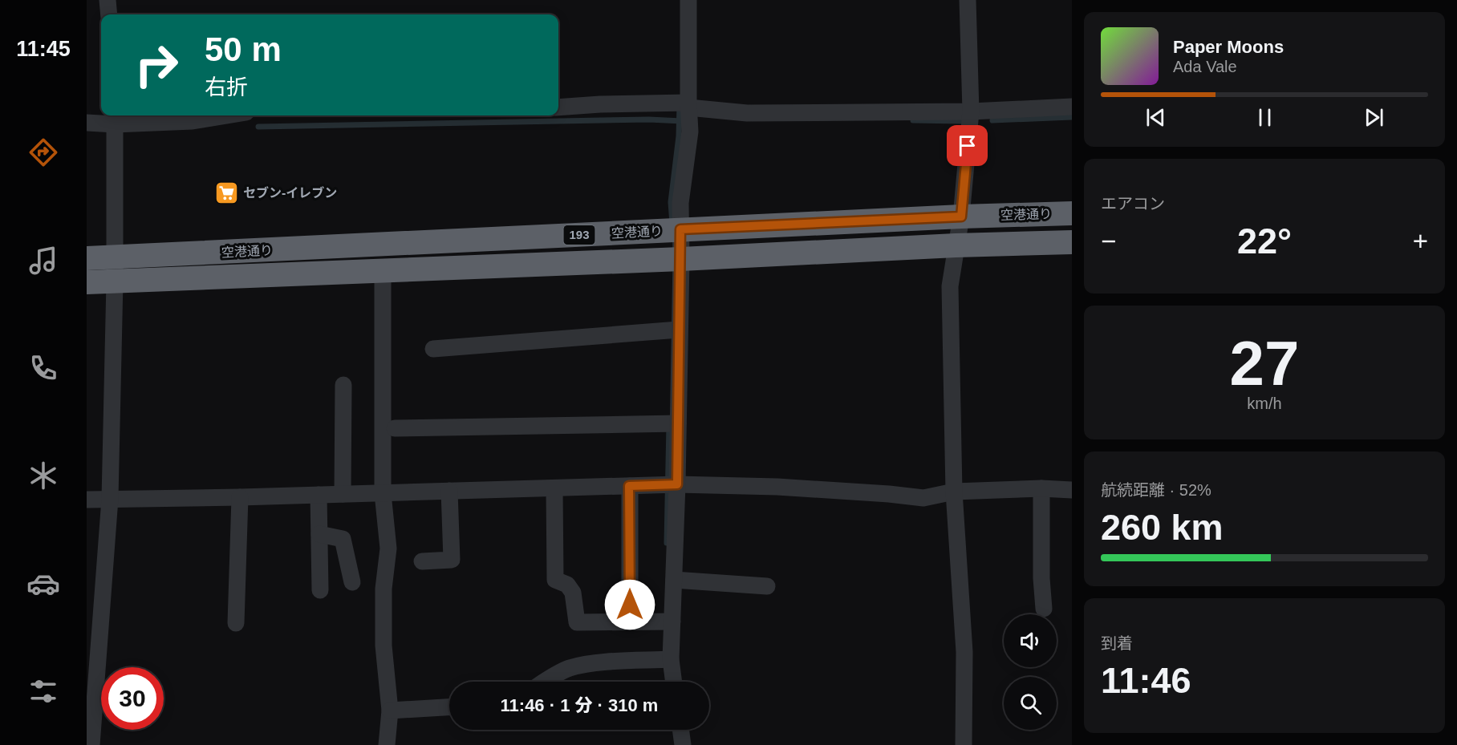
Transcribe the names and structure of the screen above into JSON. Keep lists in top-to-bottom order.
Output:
{
  "streets": {
    "highway": ["空港通り", "193"]
  },
  "places": {
    "supermarket": ["セブン-イレブン"]
  },
  "page": {
    "tabs": "11:45",
    "turn": ["50 m", "右折"],
    "song": ["Paper Moons", "Ada Vale"],
    "tile": [
      "エアコン",
      ["27", "km/h"],
      ["航続距離 · 52%", "260 km"],
      ["到着", "11:46"]
    ],
    "heat": ["−", "22°", "+"],
    "limit": "30",
    "trip": "11:46 · 1 分 · 310 m"
  }
}
